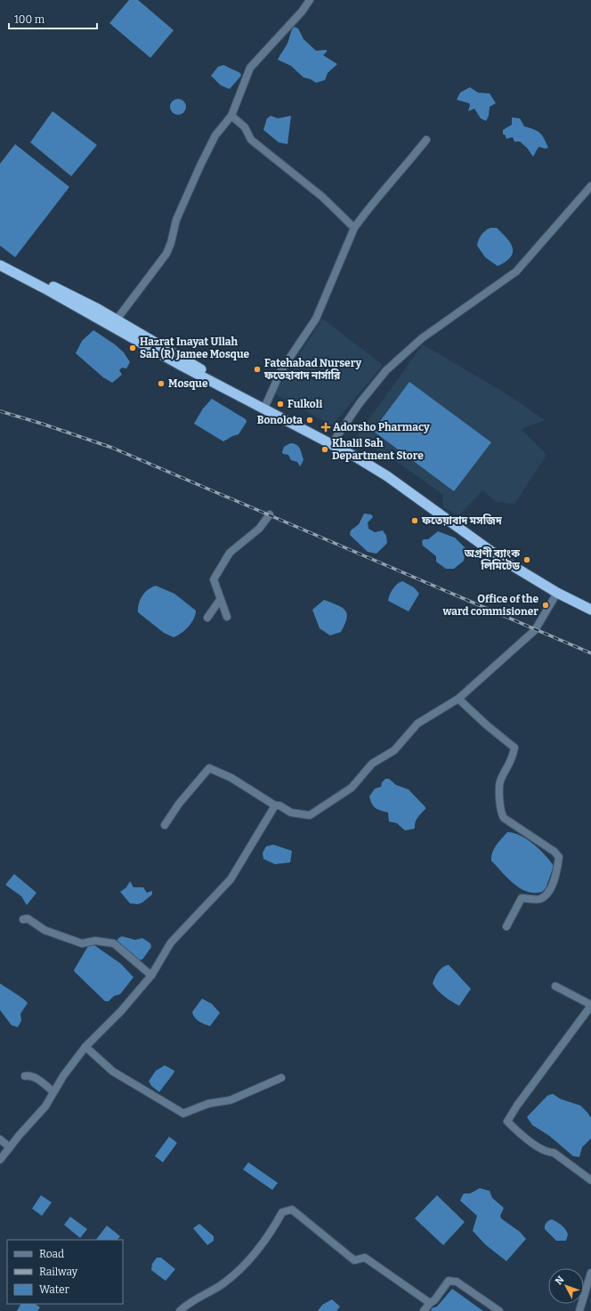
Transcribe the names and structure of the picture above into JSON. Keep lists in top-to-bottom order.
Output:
{
  "places": {
    "other": [
      "Hazrat Inayat Ullah Sah (R) Jamee Mosque",
      "Fatehabad Nursery ফতেহাবাদ নার্সারি",
      "Mosque",
      "Fulkoli",
      "Bonolota",
      "Khalil Sah Department Store",
      "ফতেয়াবাদ মসজিদ",
      "অগ্রণী ব্যাংক লিমিটেড",
      "Office of the ward commisioner"
    ],
    "health": ["Adorsho Pharmacy"]
  },
  "legend": ["Road", "Railway", "Water"],
  "scale_bar": "100 m",
  "north": "top left"
}
